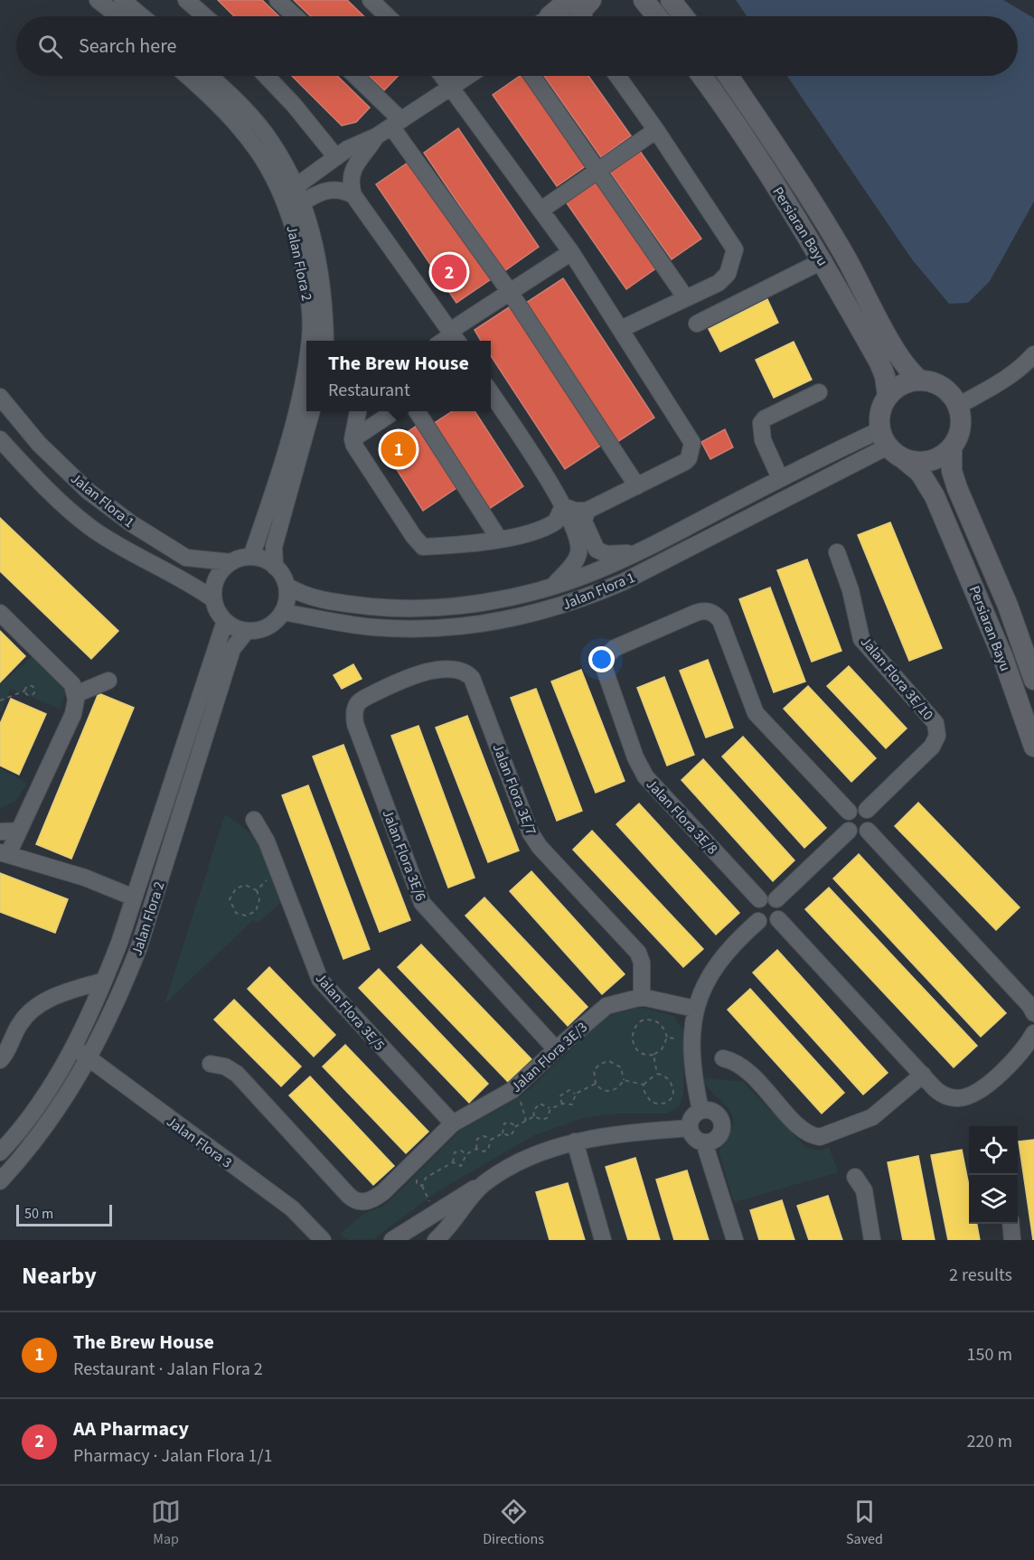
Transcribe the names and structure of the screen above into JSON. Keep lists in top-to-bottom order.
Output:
{
  "streets": {
    "main road": ["Persiaran Bayu"],
    "street": [
      "Jalan Flora 2",
      "Jalan Flora 1",
      "Jalan Flora 3E/10",
      "Jalan Flora 3E/7",
      "Jalan Flora 3E/8",
      "Jalan Flora 3E/6",
      "Jalan Flora 3E/5",
      "Jalan Flora 3E/3",
      "Jalan Flora 3"
    ]
  },
  "crossings": [
    ["Persiaran Bayu", "Jalan Flora 1"],
    ["Jalan Flora 2", "Jalan Flora 1"],
    ["Jalan Flora 2", "Jalan Flora 3"],
    ["Jalan Flora 3E/10", "Jalan Flora 3E/8"],
    ["Jalan Flora 3E/7", "Jalan Flora 3E/6"],
    ["Jalan Flora 3E/7", "Jalan Flora 3E/3"],
    ["Jalan Flora 3E/6", "Jalan Flora 3E/3"],
    ["Jalan Flora 3E/5", "Jalan Flora 3E/3"]
  ],
  "scale_bar": "50 m",
  "page": {
    "search": "Search here",
    "pins": ["2", "1"],
    "popup": ["The Brew House", "Restaurant"],
    "scale": "50 m",
    "heading": ["Nearby", "2 results"],
    "list": [
      {
        "mark": "1",
        "name": "The Brew House",
        "note": "Restaurant · Jalan Flora 2",
        "value": "150 m"
      },
      {
        "mark": "2",
        "name": "AA Pharmacy",
        "note": "Pharmacy · Jalan Flora 1/1",
        "value": "220 m"
      }
    ],
    "nav": ["Map", "Directions", "Saved"]
  }
}
